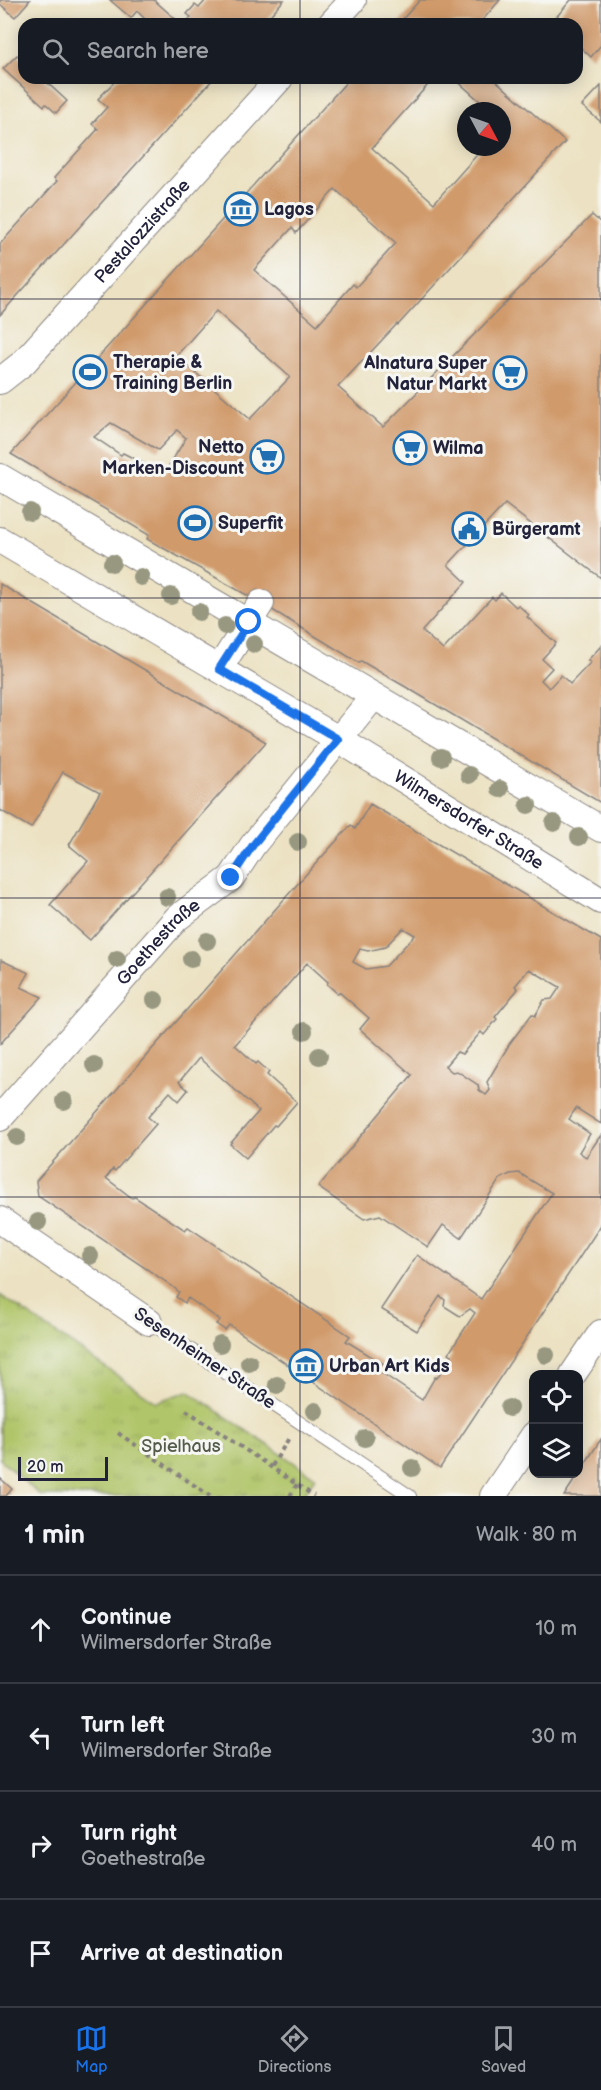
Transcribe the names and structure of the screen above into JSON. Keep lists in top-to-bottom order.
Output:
{
  "streets": {
    "street": [
      "Pestalozzistraße",
      "Wilmersdorfer Straße",
      "Goethestraße",
      "Sesenheimer Straße"
    ]
  },
  "crossings": [
    ["Wilmersdorfer Straße", "Goethestraße"]
  ],
  "parks": ["Spielhaus"],
  "places": {
    "museum": ["Lagos", "Urban Art Kids"],
    "sports": ["Therapie & Training Berlin", "Superfit"],
    "supermarket": ["Alnatura Super Natur Markt", "Wilma", "Netto Marken-Discount"],
    "public building": ["Bürgeramt"]
  },
  "scale_bar": "20 m",
  "north": "bottom right",
  "page": {
    "search": "Search here",
    "scale": "20 m",
    "heading": ["1 min", "Walk · 80 m"],
    "list": [
      ["Continue", "Wilmersdorfer Straße", "10 m"],
      ["Turn left", "Wilmersdorfer Straße", "30 m"],
      ["Turn right", "Goethestraße", "40 m"],
      "Arrive at destination"
    ],
    "nav": ["Map", "Directions", "Saved"]
  }
}
